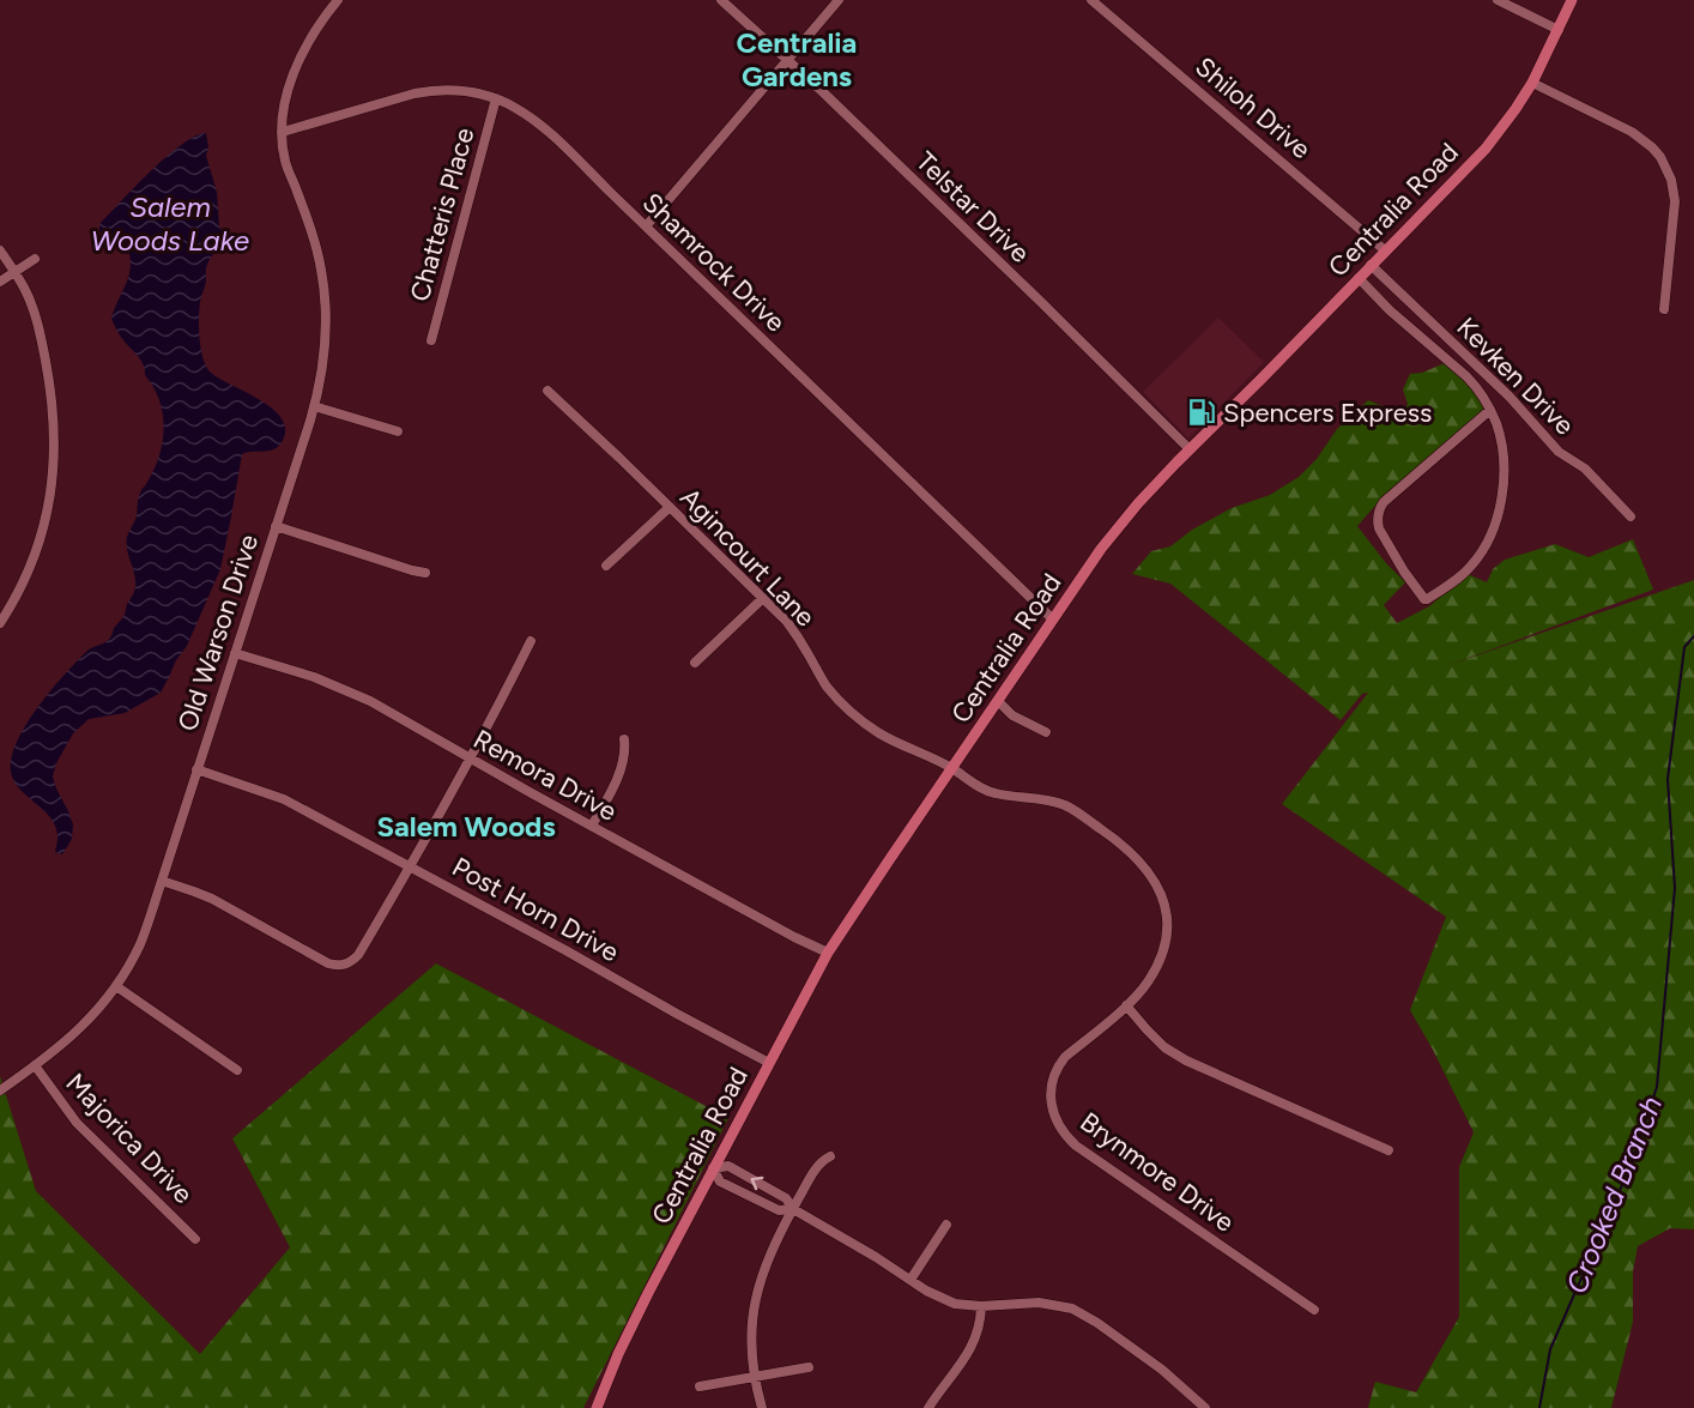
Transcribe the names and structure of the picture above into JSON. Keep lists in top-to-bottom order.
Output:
{
  "streets": {
    "main road": ["Centralia Road"],
    "street": [
      "Shiloh Drive",
      "Telstar Drive",
      "Chatteris Place",
      "Shamrock Drive",
      "Kevken Drive",
      "Agincourt Lane",
      "Old Warson Drive",
      "Remora Drive",
      "Post Horn Drive",
      "Majorica Drive",
      "Brynmore Drive"
    ]
  },
  "crossings": [
    ["Shiloh Drive", "Centralia Road"],
    ["Telstar Drive", "Centralia Road"],
    ["Centralia Road", "Shamrock Drive"],
    ["Centralia Road", "Kevken Drive"],
    ["Centralia Road", "Agincourt Lane"],
    ["Centralia Road", "Remora Drive"],
    ["Centralia Road", "Post Horn Drive"],
    ["Centralia Road", "Brynmore Drive"],
    ["Chatteris Place", "Shamrock Drive"],
    ["Shamrock Drive", "Old Warson Drive"],
    ["Agincourt Lane", "Brynmore Drive"],
    ["Old Warson Drive", "Remora Drive"],
    ["Old Warson Drive", "Post Horn Drive"],
    ["Old Warson Drive", "Majorica Drive"]
  ],
  "districts": ["Centralia Gardens", "Salem Woods"],
  "water": ["Salem Woods Lake", "Crooked Branch"],
  "places": {
    "fuel station": ["Spencers Express"]
  }
}
